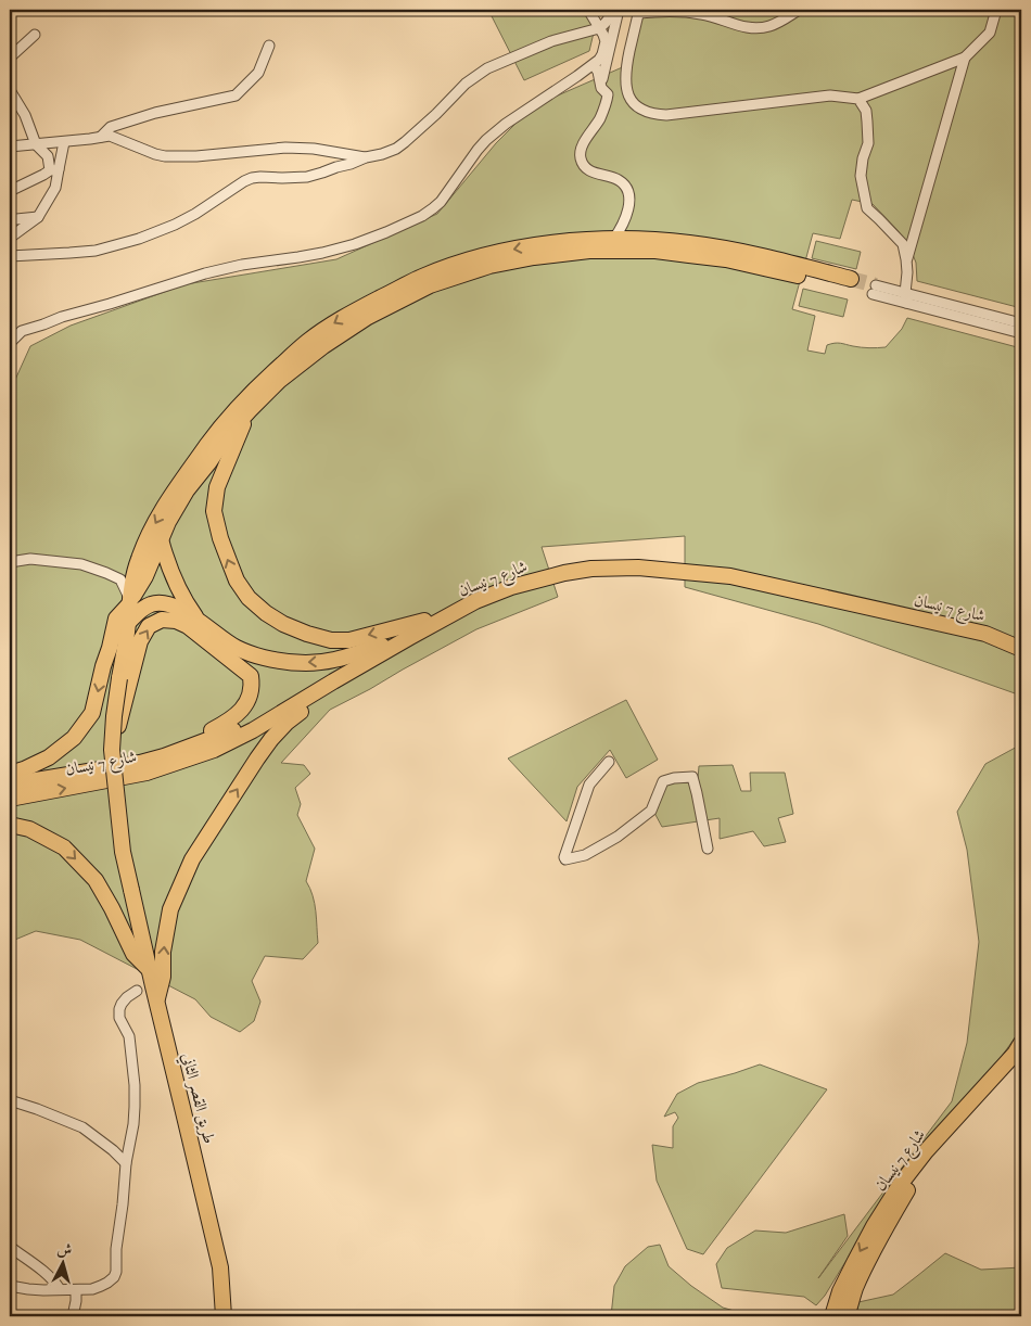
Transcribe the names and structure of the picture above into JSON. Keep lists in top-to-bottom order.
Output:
{
  "streets": {
    "main road": ["شارع 7 نيسان", "طريق القصر الثاني"]
  },
  "north": "top"
}
